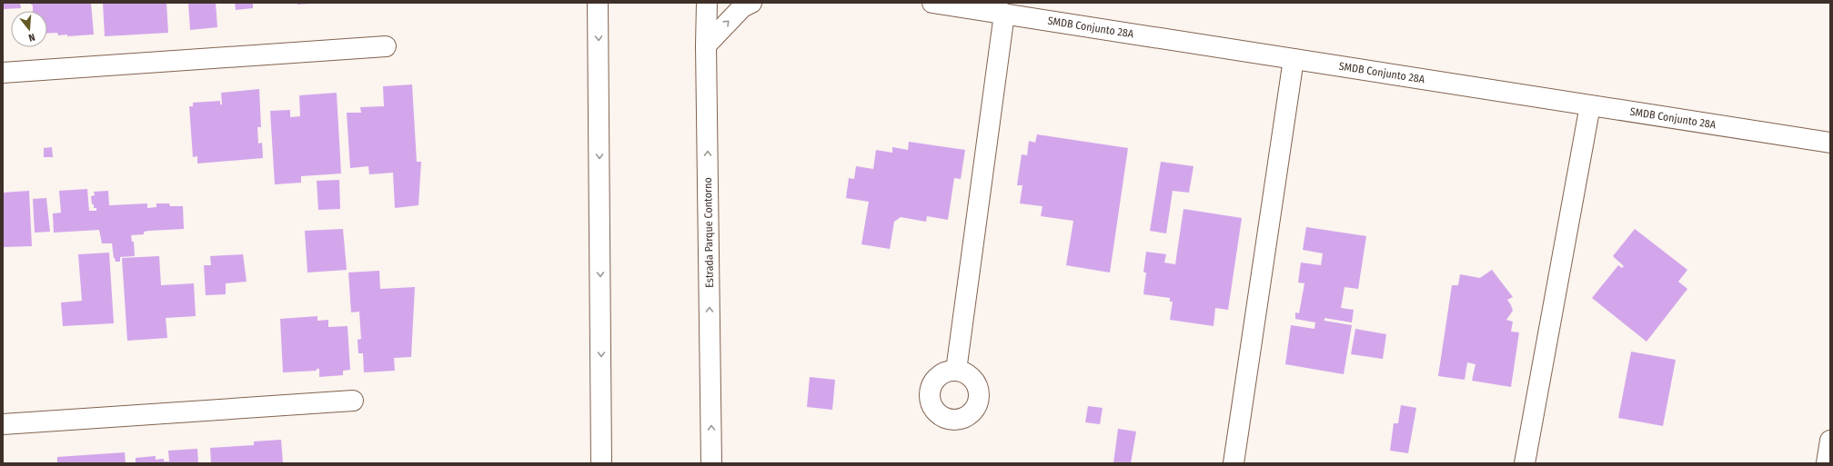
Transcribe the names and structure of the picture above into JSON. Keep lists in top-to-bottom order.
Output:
{
  "streets": {
    "main road": ["SMDB Conjunto 28A", "Estrada Parque Contorno"]
  },
  "north": "bottom"
}
